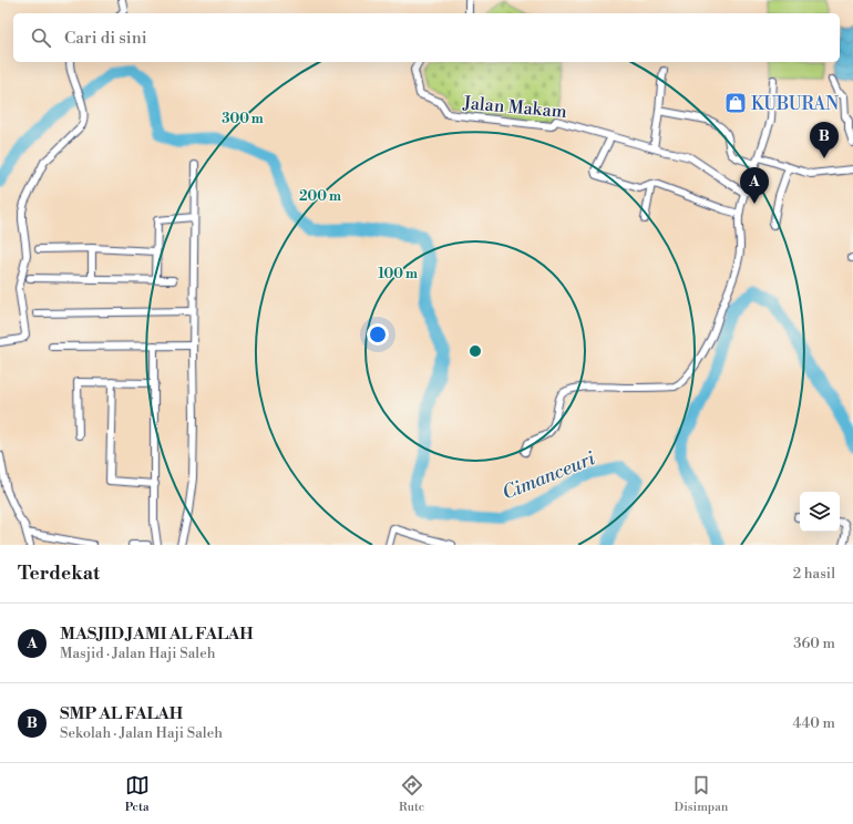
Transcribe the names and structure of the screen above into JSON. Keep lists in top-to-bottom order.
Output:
{
  "streets": {
    "street": ["Jalan Makam"]
  },
  "water": ["Cimanceuri"],
  "places": {
    "shop": ["KUBURAN"]
  },
  "page": {
    "search": "Cari di sini",
    "pins": ["B", "A"],
    "heading": ["Terdekat", "2 hasil"],
    "list": [
      {
        "mark": "A",
        "name": "MASJID JAMI AL FALAH",
        "note": "Masjid · Jalan Haji Saleh",
        "value": "360 m"
      },
      {
        "mark": "B",
        "name": "SMP AL FALAH",
        "note": "Sekolah · Jalan Haji Saleh",
        "value": "440 m"
      }
    ],
    "nav": ["Peta", "Rute", "Disimpan"]
  },
  "rings": ["300 m", "200 m", "100 m"]
}
